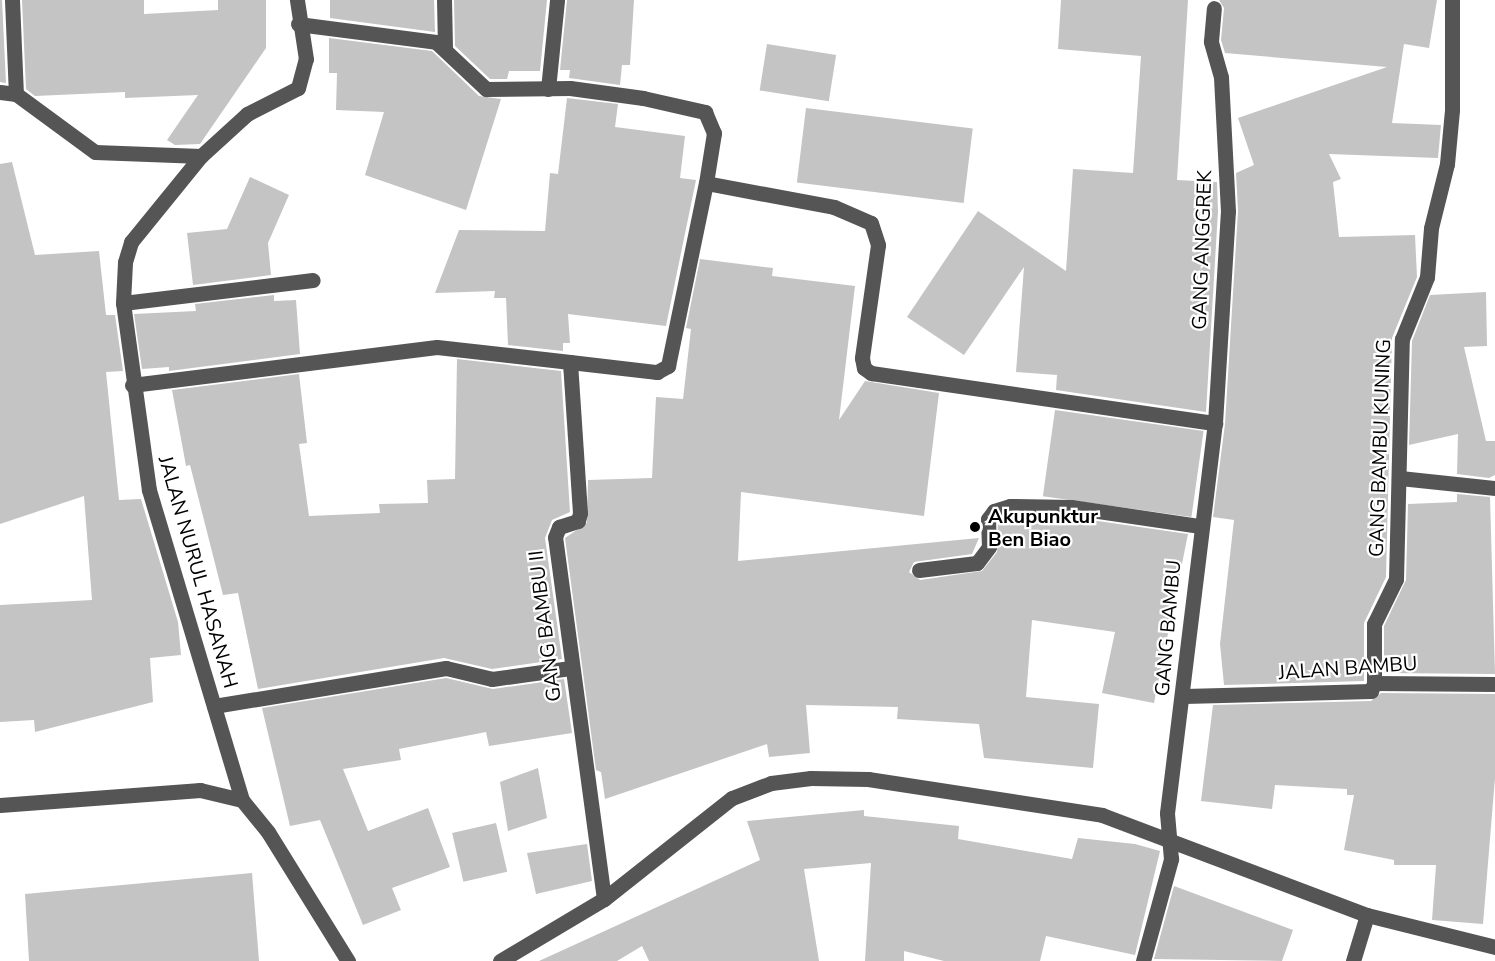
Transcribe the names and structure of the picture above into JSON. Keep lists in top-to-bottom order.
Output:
{
  "streets": {
    "street": [
      "GANG ANGGREK",
      "GANG BAMBU KUNING",
      "JALAN NURUL HASANAH",
      "GANG BAMBU II",
      "GANG BAMBU",
      "JALAN BAMBU"
    ]
  },
  "crossings": [
    ["GANG ANGGREK", "GANG BAMBU"],
    ["GANG BAMBU KUNING", "JALAN BAMBU"],
    ["GANG BAMBU", "JALAN BAMBU"]
  ],
  "places": ["Akupunktur Ben Biao"]
}
